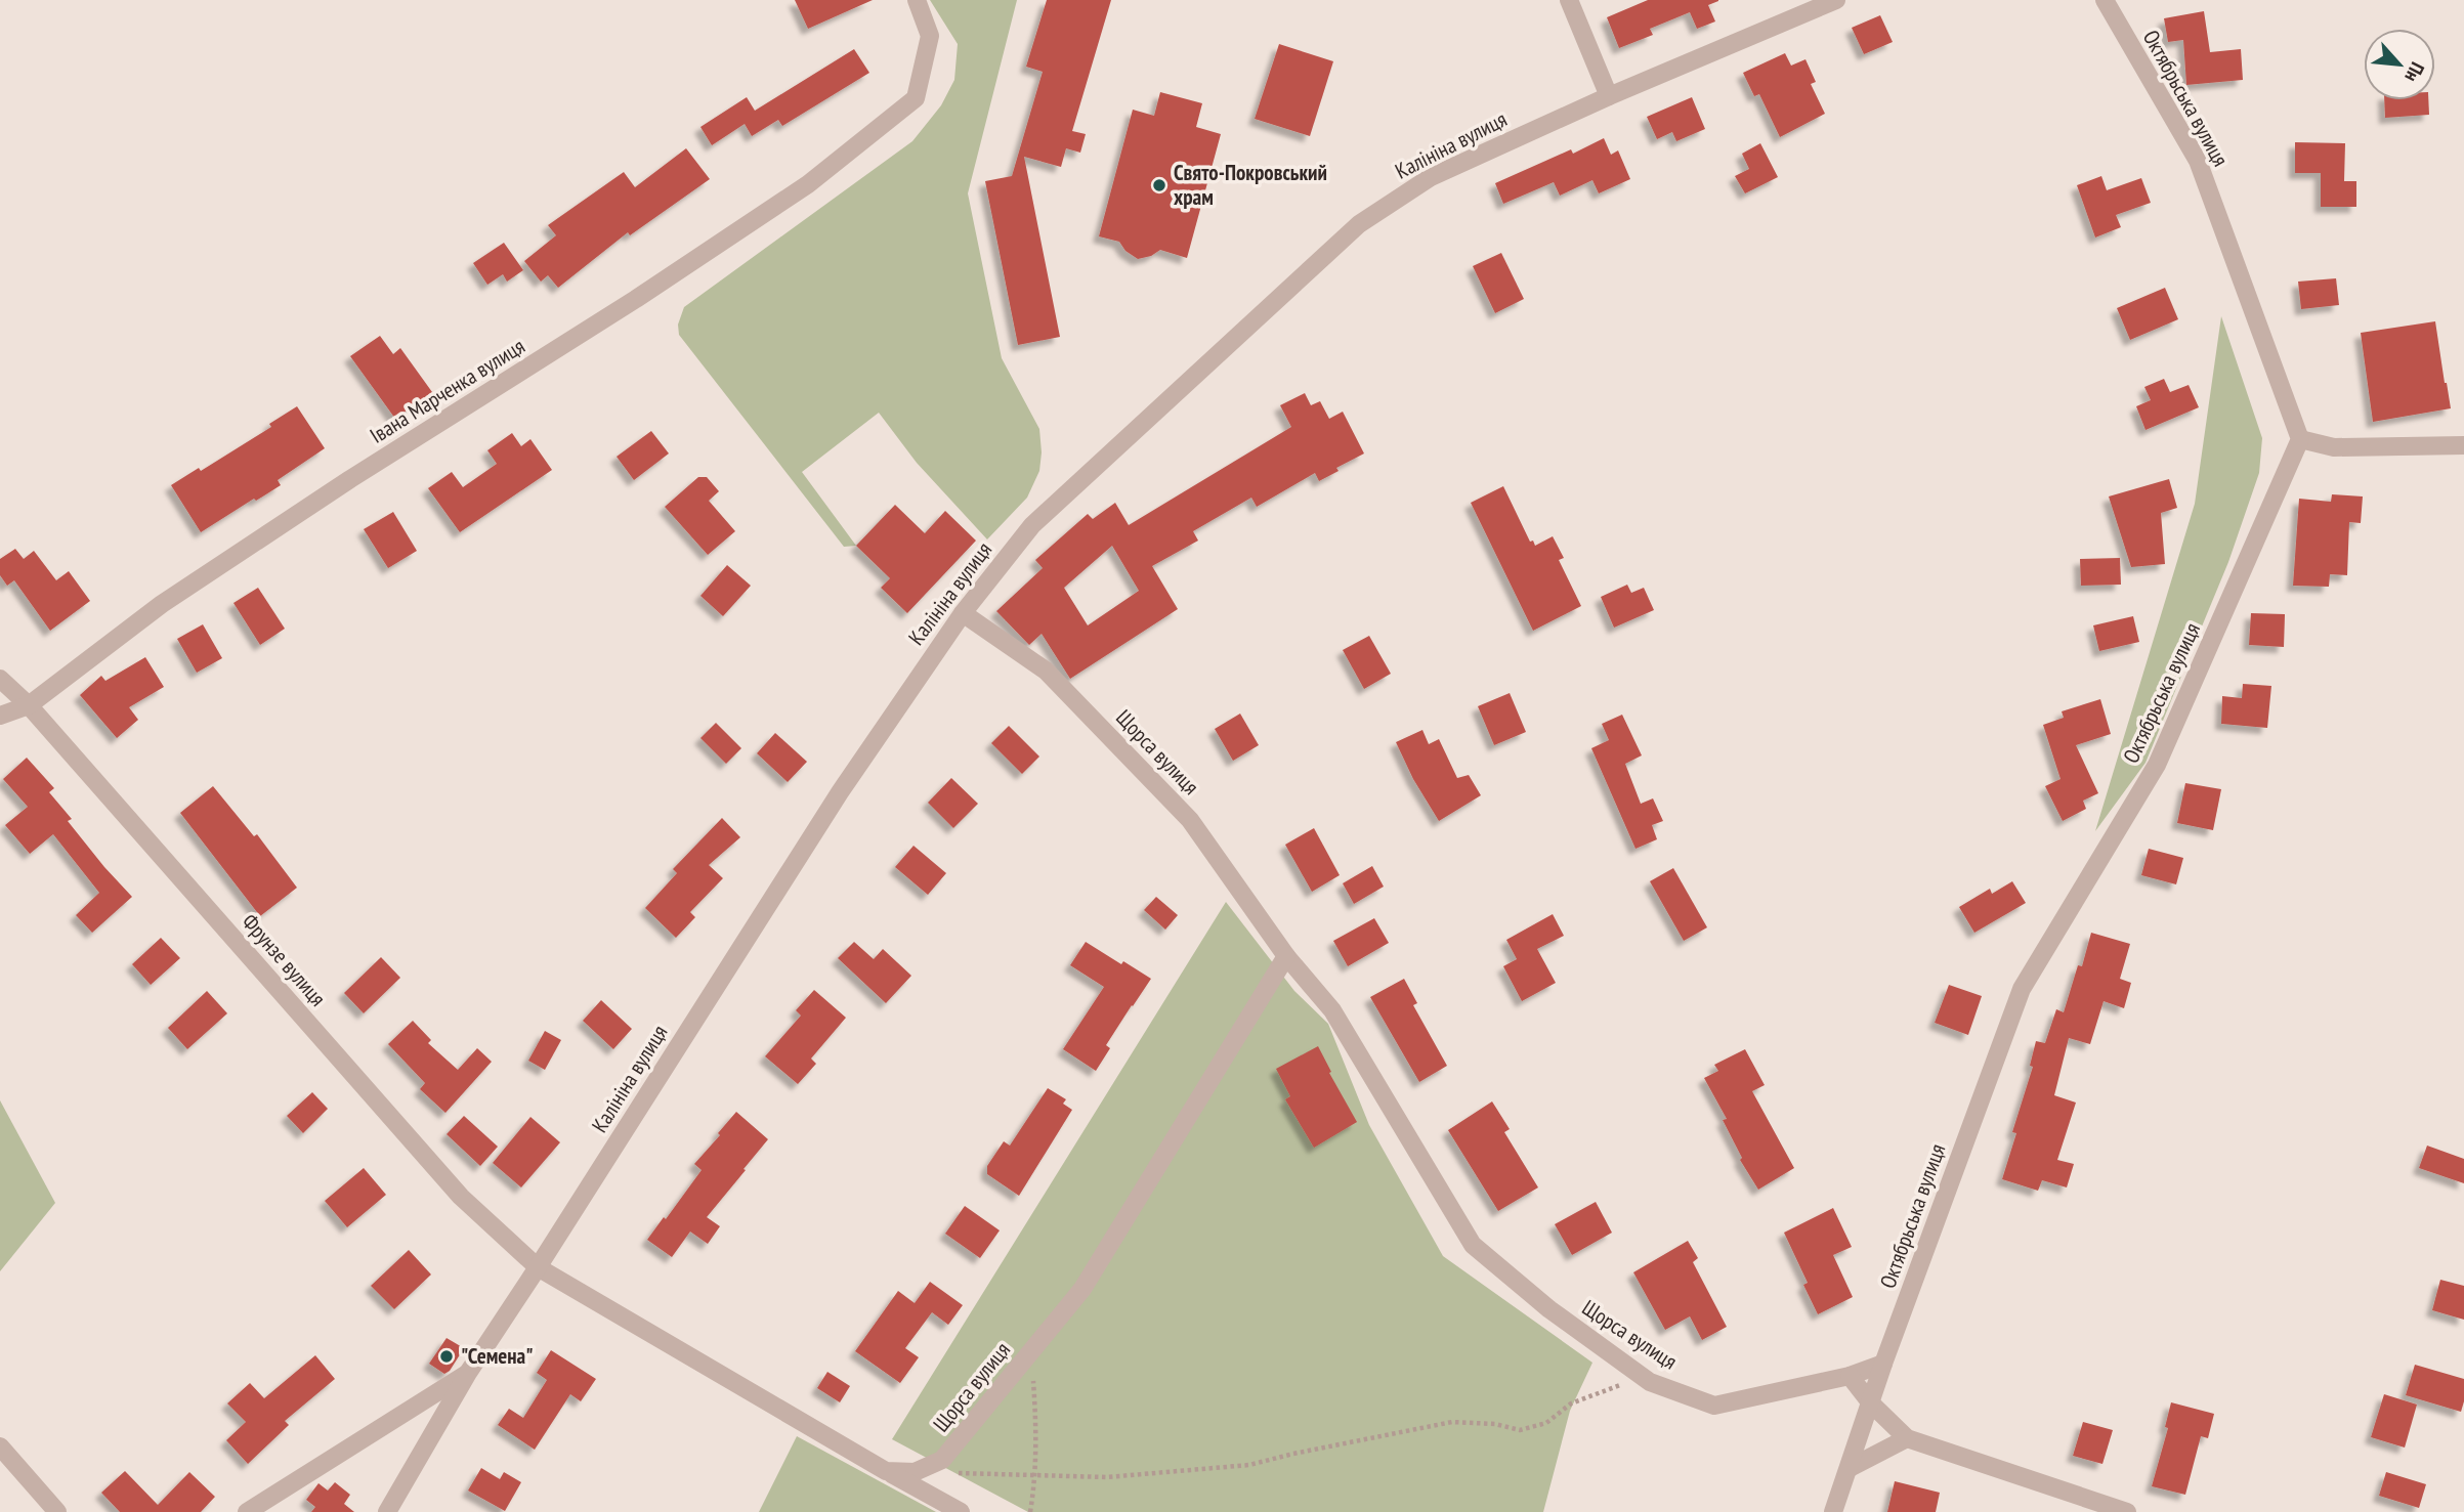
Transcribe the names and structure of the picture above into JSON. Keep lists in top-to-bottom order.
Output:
{
  "streets": {
    "street": [
      "Октябрьська вулиця",
      "Калініна вулиця",
      "Івана Марченка вулиця",
      "Щорса вулиця",
      "Фрунзе вулиця"
    ]
  },
  "crossings": [
    ["Октябрьська вулиця", "Щорса вулиця"],
    ["Калініна вулиця", "Щорса вулиця"],
    ["Калініна вулиця", "Фрунзе вулиця"],
    ["Івана Марченка вулиця", "Фрунзе вулиця"]
  ],
  "places": ["Свято-Покровський храм", "\"Семена\""],
  "north": "bottom right"
}
